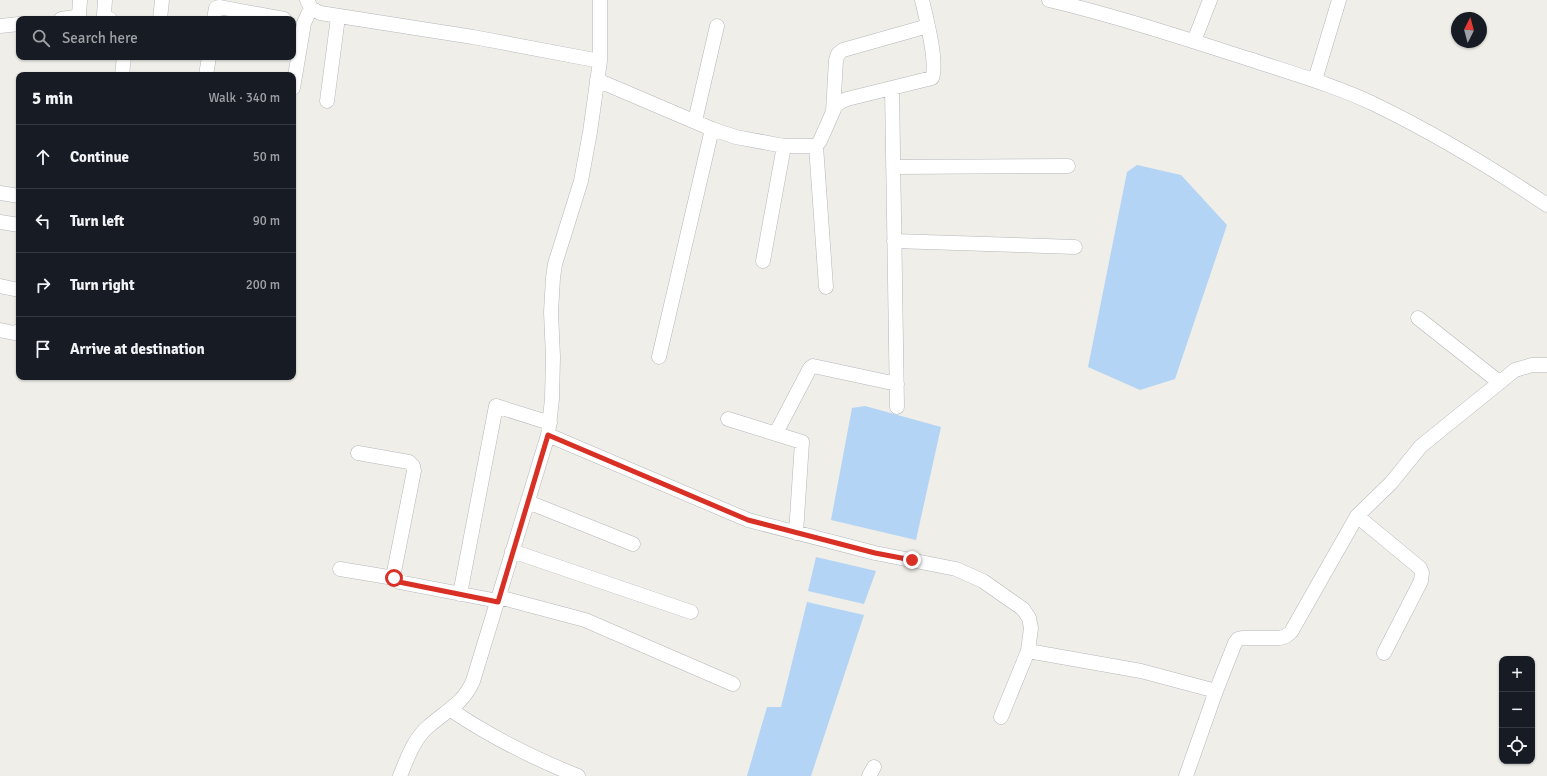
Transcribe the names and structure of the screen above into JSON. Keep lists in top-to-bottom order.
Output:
{
  "north": "top",
  "page": {
    "search": "Search here",
    "heading": ["5 min", "Walk · 340 m"],
    "list": [
      ["Continue", "50 m"],
      ["Turn left", "90 m"],
      ["Turn right", "200 m"],
      "Arrive at destination"
    ],
    "map_buttons": ["+", "−"]
  }
}
